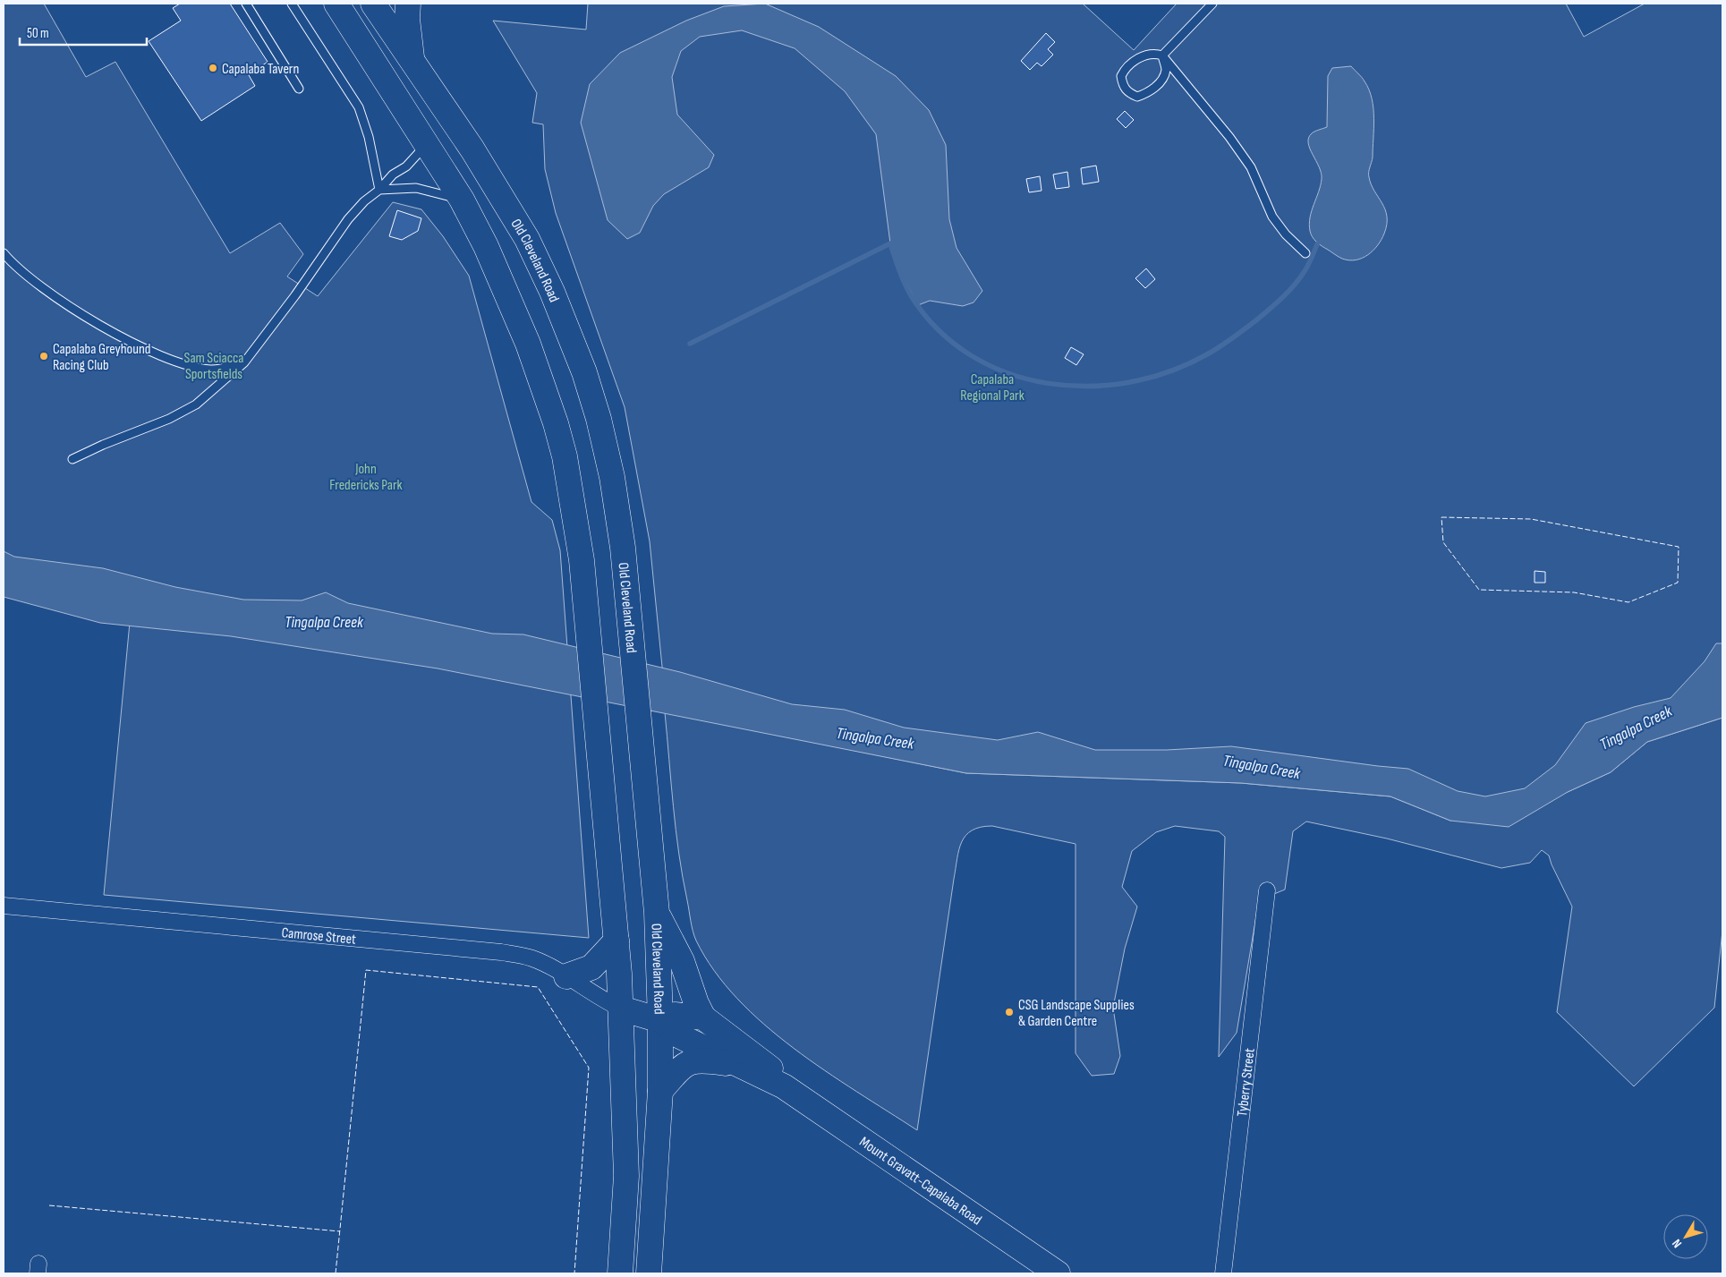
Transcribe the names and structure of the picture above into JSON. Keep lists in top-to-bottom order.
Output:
{
  "streets": {
    "main road": ["Old Cleveland Road", "Mount Gravatt-Capalaba Road"],
    "street": ["Camrose Street", "Tyberry Street"]
  },
  "crossings": [
    ["Old Cleveland Road", "Mount Gravatt-Capalaba Road"],
    ["Camrose Street", "Mount Gravatt-Capalaba Road"]
  ],
  "water": ["Tingalpa Creek"],
  "parks": ["Sam Sciacca Sportsfields", "Capalaba Regional Park", "John Fredericks Park"],
  "places": ["Capalaba Tavern", "Capalaba Greyhound Racing Club", "CSG Landscape Supplies & Garden Centre"],
  "scale_bar": "50 m",
  "north": "bottom left"
}
